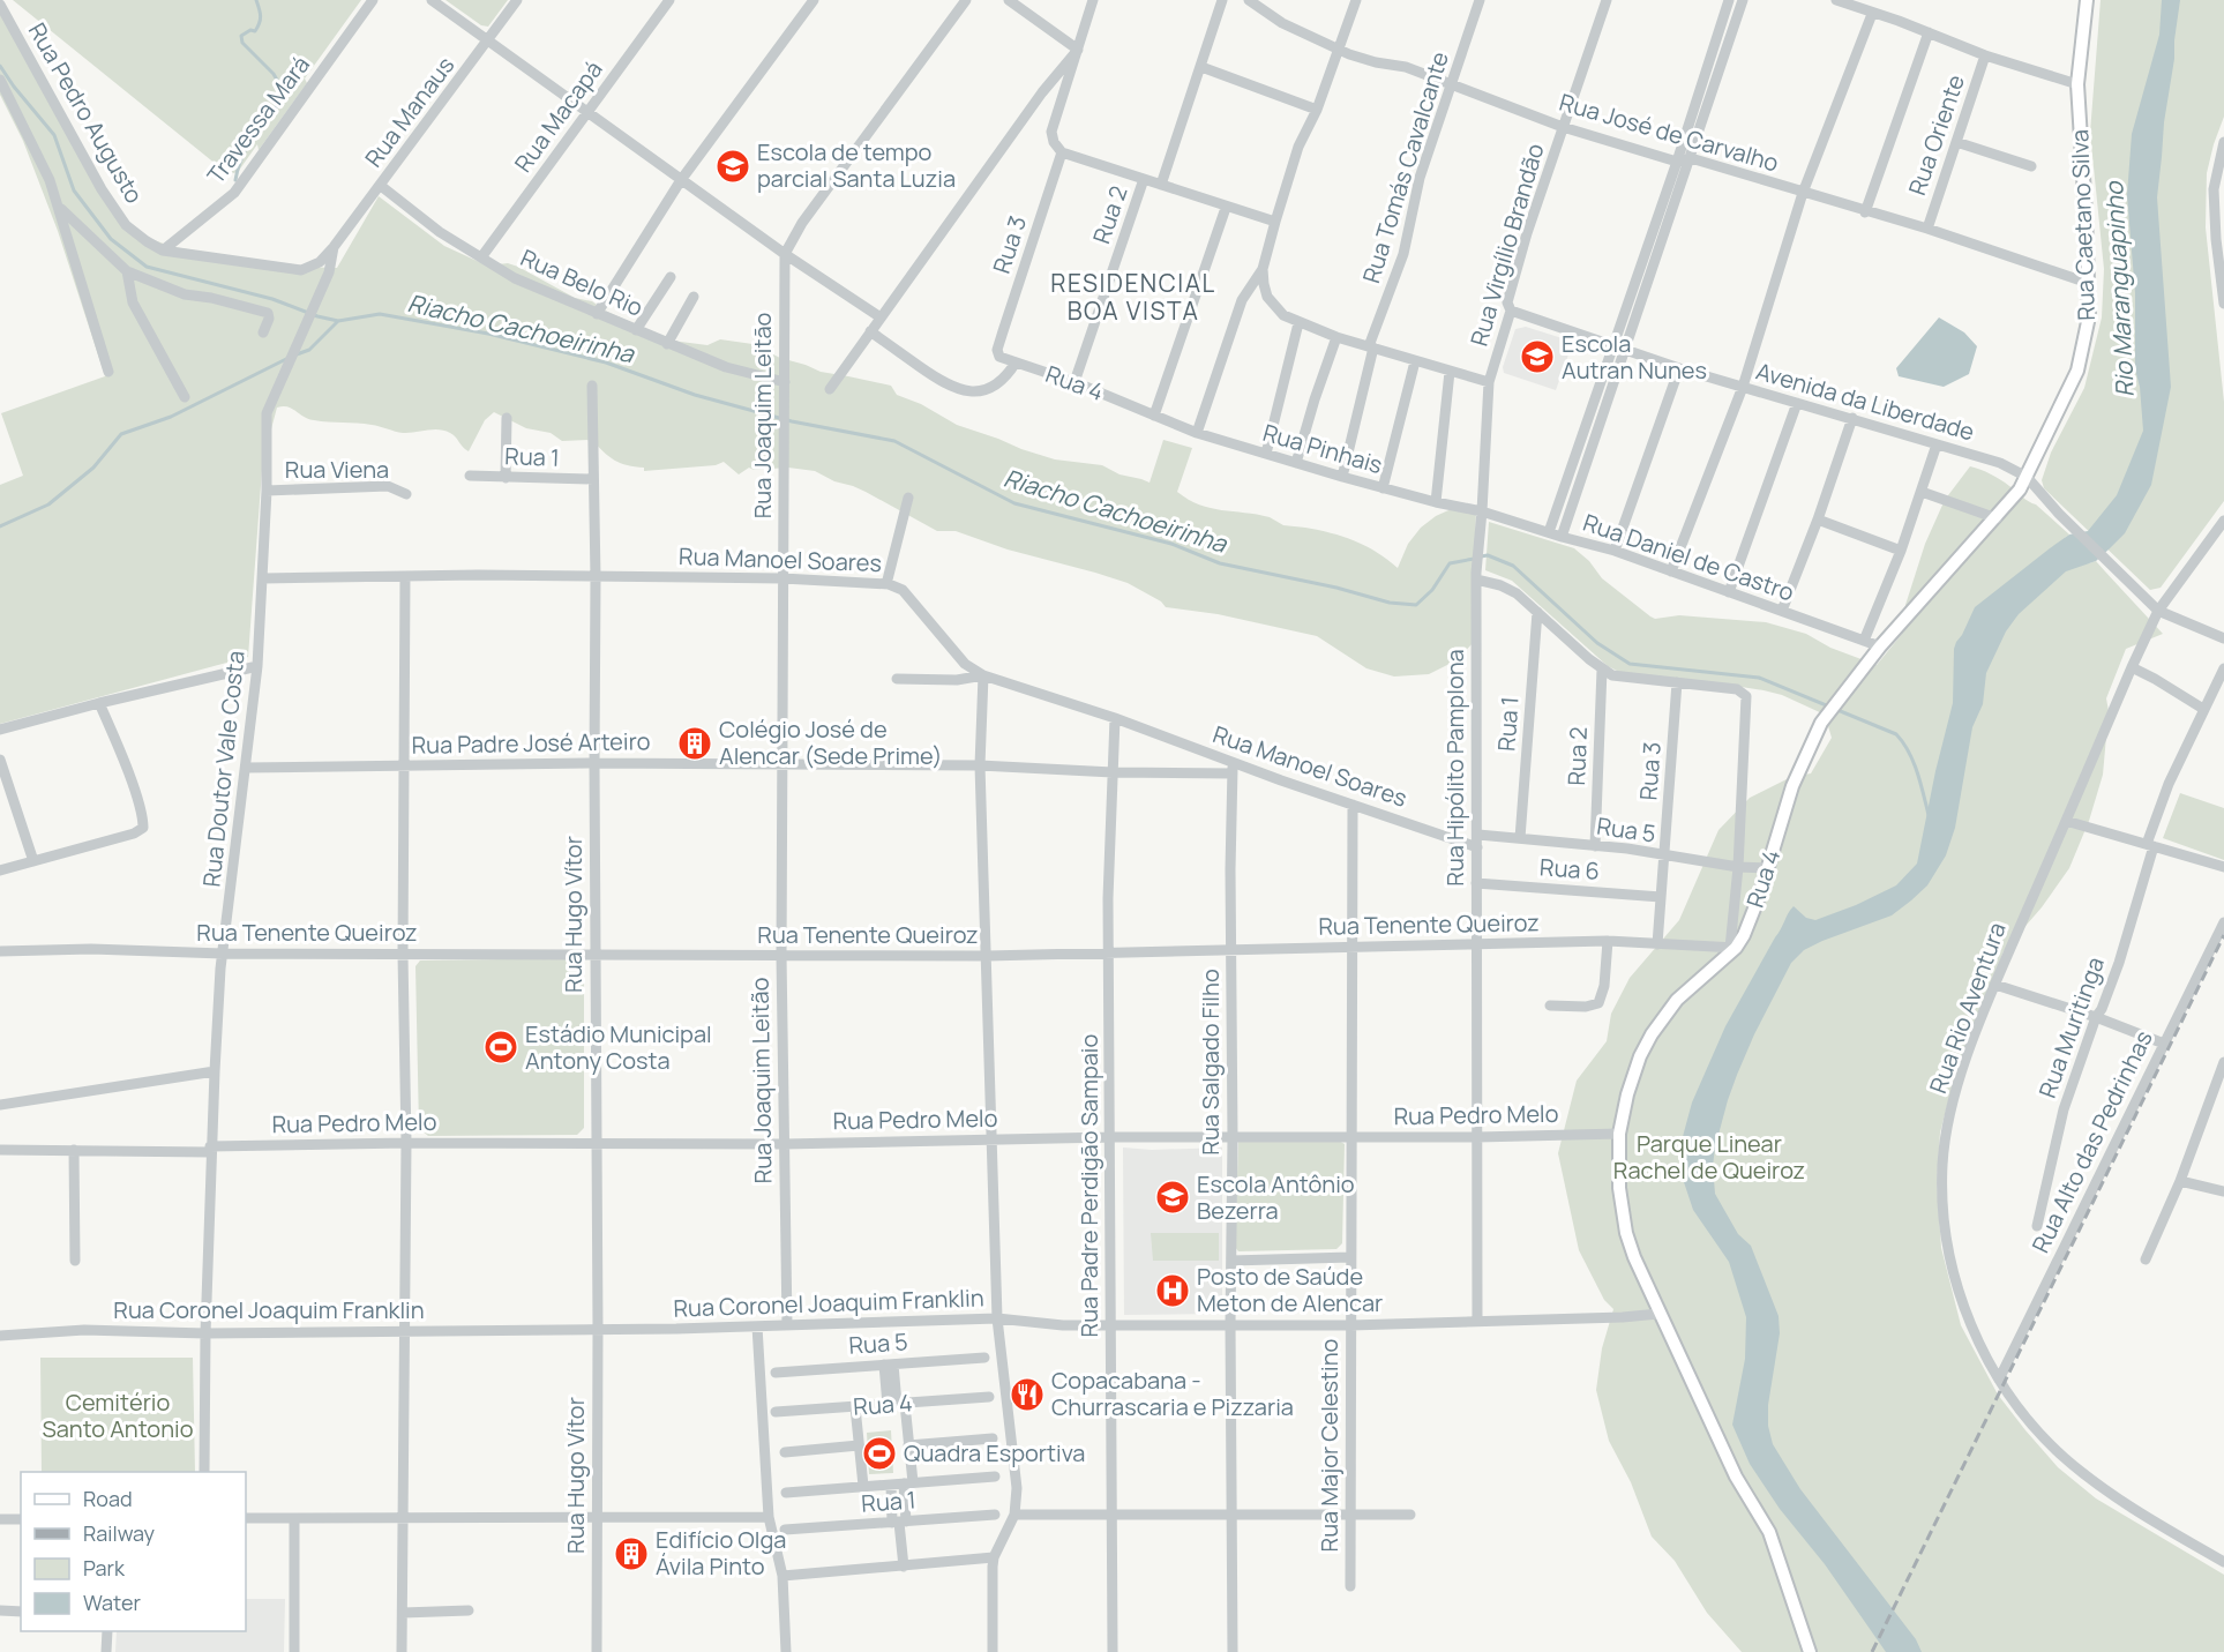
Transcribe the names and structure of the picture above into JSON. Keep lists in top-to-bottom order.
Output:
{
  "streets": {
    "main road": ["Rua Caetano Silva", "Rua 4"],
    "street": [
      "Rua Manaus",
      "Rua Pedro Augusto",
      "Rua Macapá",
      "Travessa Mará",
      "Rua José de Carvalho",
      "Rua Oriente",
      "Rua Tomás Cavalcante",
      "Rua 2",
      "Rua 3",
      "Rua Virgílio Brandão",
      "Rua Belo Rio",
      "Avenida da Liberdade",
      "Rua Joaquim Leitão",
      "Rua Pinhais",
      "Rua 1",
      "Rua Viena",
      "Rua Daniel de Castro",
      "Rua Manoel Soares",
      "Rua Padre José Arteiro",
      "Rua Hipólito Pamplona",
      "Rua Doutor Vale Costa",
      "Rua 5",
      "Rua 6",
      "Rua Hugo Vítor",
      "Rua Tenente Queiroz",
      "Rua Rio Aventura",
      "Rua Muritinga",
      "Rua Salgado Filho",
      "Rua Pedro Melo",
      "Rua Alto das Pedrinhas",
      "Rua Padre Perdigão Sampaio",
      "Rua Coronel Joaquim Franklin",
      "Rua Major Celestino"
    ]
  },
  "crossings": [
    ["Rua Manaus", "Rua Pedro Augusto"],
    ["Rua Manaus", "Rua Belo Rio"],
    ["Rua Manaus", "Rua Doutor Vale Costa"],
    ["Rua Pedro Augusto", "Travessa Mará"],
    ["Rua Pedro Augusto", "Rua Doutor Vale Costa"],
    ["Rua Macapá", "Rua Belo Rio"],
    ["Rua José de Carvalho", "Rua Oriente"],
    ["Rua José de Carvalho", "Rua Tomás Cavalcante"],
    ["Rua José de Carvalho", "Rua Caetano Silva"],
    ["Rua José de Carvalho", "Rua Virgílio Brandão"],
    ["Rua Tomás Cavalcante", "Rua Pinhais"],
    ["Rua 2", "Rua 4"],
    ["Rua 2", "Rua 5"],
    ["Rua Caetano Silva", "Rua 4"],
    ["Rua Caetano Silva", "Avenida da Liberdade"],
    ["Rua 3", "Rua 4"],
    ["Rua 3", "Rua 5"],
    ["Rua 3", "Rua 6"],
    ["Rua 3", "Rua Tenente Queiroz"],
    ["Rua Virgílio Brandão", "Avenida da Liberdade"],
    ["Rua Virgílio Brandão", "Rua Hipólito Pamplona"],
    ["Rua Belo Rio", "Rua Joaquim Leitão"],
    ["Rua 4", "Avenida da Liberdade"],
    ["Rua 4", "Rua Pinhais"],
    ["Rua 4", "Rua Daniel de Castro"],
    ["Rua 4", "Rua 5"],
    ["Rua 4", "Rua Tenente Queiroz"],
    ["Rua 4", "Rua Pedro Melo"],
    ["Rua 4", "Rua Coronel Joaquim Franklin"],
    ["Avenida da Liberdade", "Rua Rio Aventura"],
    ["Rua Joaquim Leitão", "Rua Manoel Soares"],
    ["Rua Joaquim Leitão", "Rua Padre José Arteiro"],
    ["Rua Joaquim Leitão", "Rua Tenente Queiroz"],
    ["Rua Joaquim Leitão", "Rua Pedro Melo"],
    ["Rua Joaquim Leitão", "Rua Coronel Joaquim Franklin"],
    ["Rua Pinhais", "Rua Daniel de Castro"],
    ["Rua Pinhais", "Rua Hipólito Pamplona"],
    ["Rua 1", "Rua 5"],
    ["Rua 1", "Rua Hugo Vítor"],
    ["Rua Viena", "Rua Doutor Vale Costa"],
    ["Rua Daniel de Castro", "Rua Hipólito Pamplona"],
    ["Rua Manoel Soares", "Rua Hipólito Pamplona"],
    ["Rua Manoel Soares", "Rua Doutor Vale Costa"],
    ["Rua Manoel Soares", "Rua Hugo Vítor"],
    ["Rua Manoel Soares", "Rua Salgado Filho"],
    ["Rua Manoel Soares", "Rua Padre Perdigão Sampaio"],
    ["Rua Manoel Soares", "Rua Major Celestino"],
    ["Rua Padre José Arteiro", "Rua Doutor Vale Costa"],
    ["Rua Padre José Arteiro", "Rua Hugo Vítor"],
    ["Rua Padre José Arteiro", "Rua Salgado Filho"],
    ["Rua Padre José Arteiro", "Rua Padre Perdigão Sampaio"],
    ["Rua Hipólito Pamplona", "Rua 5"],
    ["Rua Hipólito Pamplona", "Rua 6"],
    ["Rua Hipólito Pamplona", "Rua Tenente Queiroz"],
    ["Rua Hipólito Pamplona", "Rua Pedro Melo"],
    ["Rua Hipólito Pamplona", "Rua Coronel Joaquim Franklin"],
    ["Rua Doutor Vale Costa", "Rua Tenente Queiroz"],
    ["Rua Doutor Vale Costa", "Rua Pedro Melo"],
    ["Rua Doutor Vale Costa", "Rua Coronel Joaquim Franklin"],
    ["Rua Hugo Vítor", "Rua Tenente Queiroz"],
    ["Rua Hugo Vítor", "Rua Pedro Melo"],
    ["Rua Hugo Vítor", "Rua Coronel Joaquim Franklin"],
    ["Rua Tenente Queiroz", "Rua Salgado Filho"],
    ["Rua Tenente Queiroz", "Rua Padre Perdigão Sampaio"],
    ["Rua Tenente Queiroz", "Rua Major Celestino"],
    ["Rua Rio Aventura", "Rua Alto das Pedrinhas"],
    ["Rua Salgado Filho", "Rua Pedro Melo"],
    ["Rua Salgado Filho", "Rua Coronel Joaquim Franklin"],
    ["Rua Pedro Melo", "Rua Padre Perdigão Sampaio"],
    ["Rua Pedro Melo", "Rua Major Celestino"],
    ["Rua Padre Perdigão Sampaio", "Rua Coronel Joaquim Franklin"],
    ["Rua Coronel Joaquim Franklin", "Rua Major Celestino"]
  ],
  "districts": ["RESIDENCIAL BOA VISTA"],
  "water": ["Rio Maranguapinho", "Riacho Cachoeirinha"],
  "parks": ["Parque Linear Rachel de Queiroz", "Cemitério Santo Antonio"],
  "places": {
    "school or university": ["Escola de tempo parcial Santa Luzia", "Escola Autran Nunes", "Escola Antônio Bezerra"],
    "building": ["Colégio José de Alencar (Sede Prime)", "Edifício Olga Ávila Pinto"],
    "sports": ["Estádio Municipal Antony Costa", "Quadra Esportiva"],
    "hospital": ["Posto de Saúde Meton de Alencar"],
    "restaurant": ["Copacabana - Churrascaria e Pizzaria"]
  },
  "legend": [
    "Road",
    "Railway",
    "Park",
    "Water"
  ]
}
